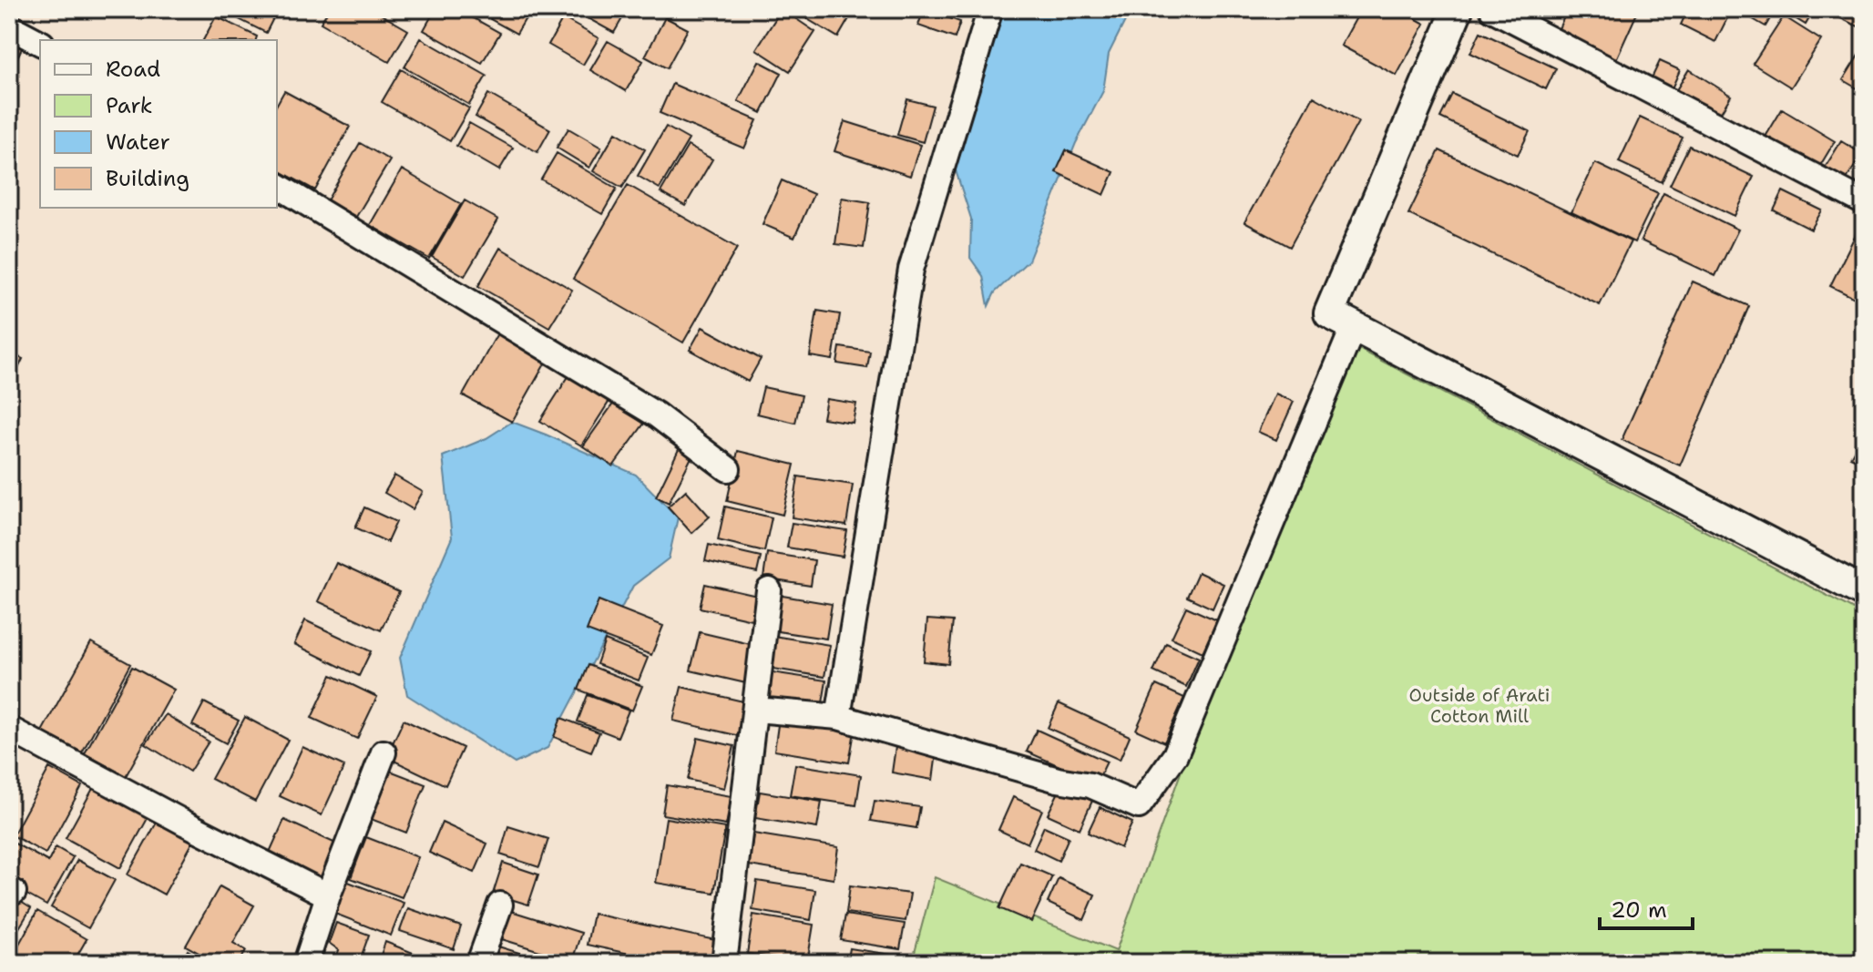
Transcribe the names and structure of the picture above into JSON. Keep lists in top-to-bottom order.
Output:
{
  "parks": ["Outside of Arati Cotton Mill"],
  "legend": [
    "Road",
    "Park",
    "Water",
    "Building"
  ],
  "scale_bar": "20 m"
}
